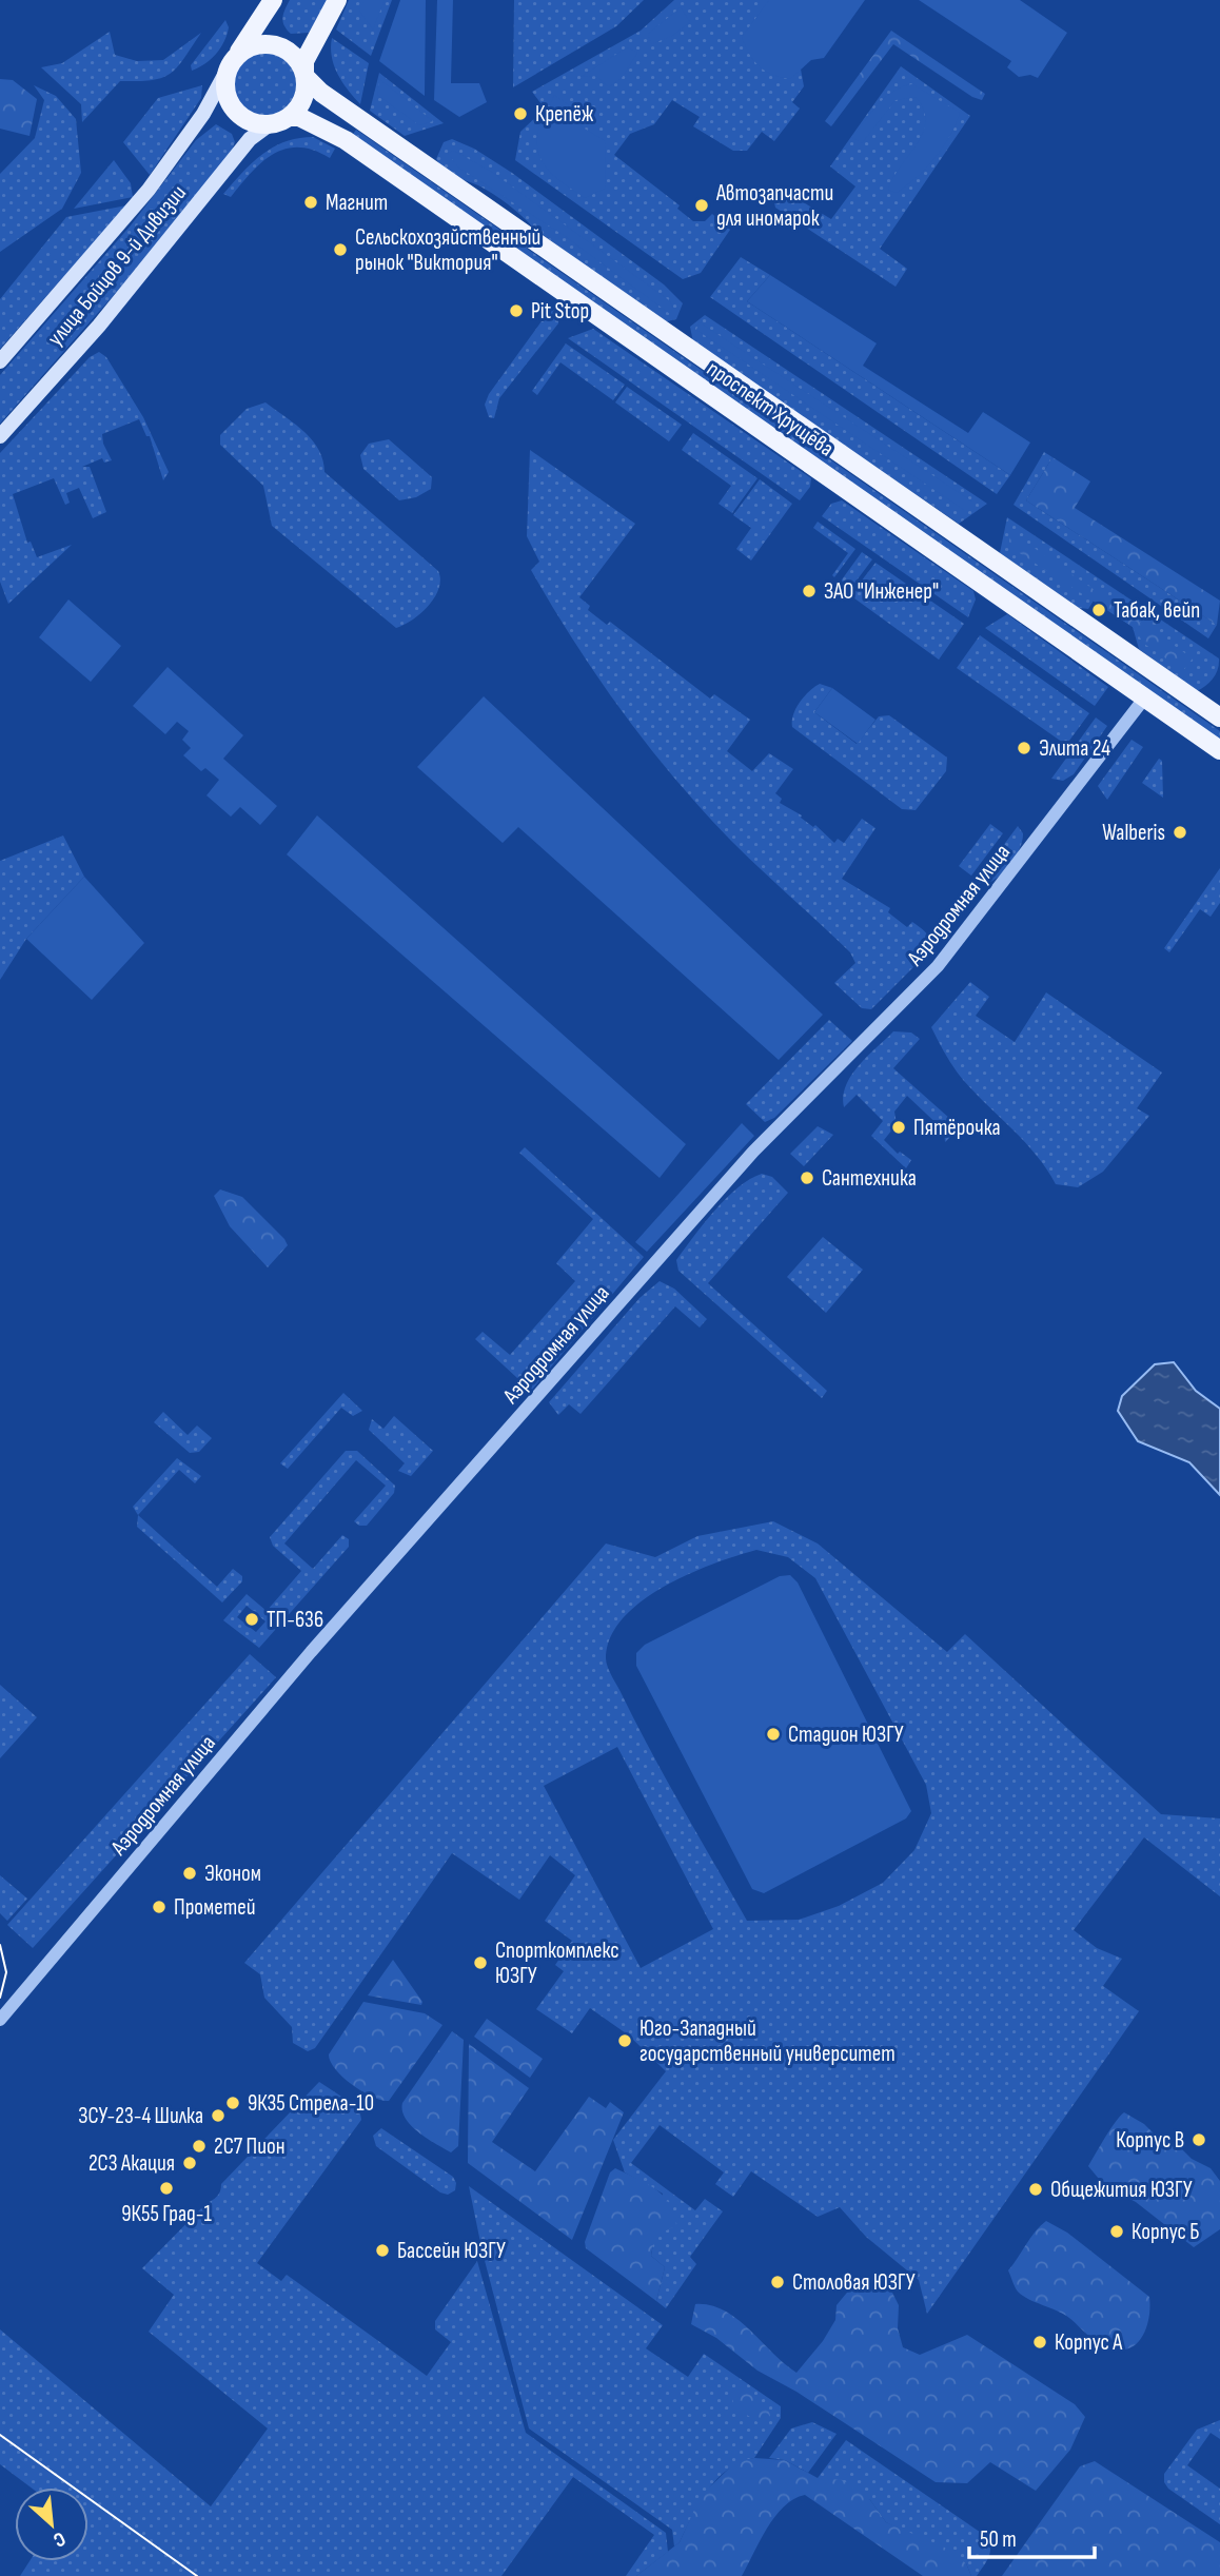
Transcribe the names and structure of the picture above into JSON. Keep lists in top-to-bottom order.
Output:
{
  "streets": {
    "main road": ["улица Бойцов 9-й Дивизии", "проспект Хрущёва"],
    "street": ["Аэродромная улица"]
  },
  "crossings": [
    ["улица Бойцов 9-й Дивизии", "проспект Хрущёва"],
    ["проспект Хрущёва", "Аэродромная улица"]
  ],
  "places": [
    "Крепёж",
    "Магнит",
    "Автозапчасти для иномарок",
    "Сельскохозяйственный рынок \"Виктория\"",
    "Pit Stop",
    "ЗАО \"Инженер\"",
    "Табак, вейп",
    "Элита 24",
    "Walberis",
    "Пятёрочка",
    "Сантехника",
    "ТП-636",
    "Стадион ЮЗГУ",
    "Эконом",
    "Прометей",
    "Спорткомплекс ЮЗГУ",
    "Юго-Западный государственный университет",
    "9К35 Стрела-10",
    "ЗСУ-23-4 Шилка",
    "Корпус В",
    "2С7 Пион",
    "2С3 Акация",
    "9К55 Град-1",
    "Общежития ЮЗГУ",
    "Корпус Б",
    "Бассейн ЮЗГУ",
    "Столовая ЮЗГУ",
    "Корпус А"
  ],
  "scale_bar": "50 m",
  "north": "bottom right"
}
